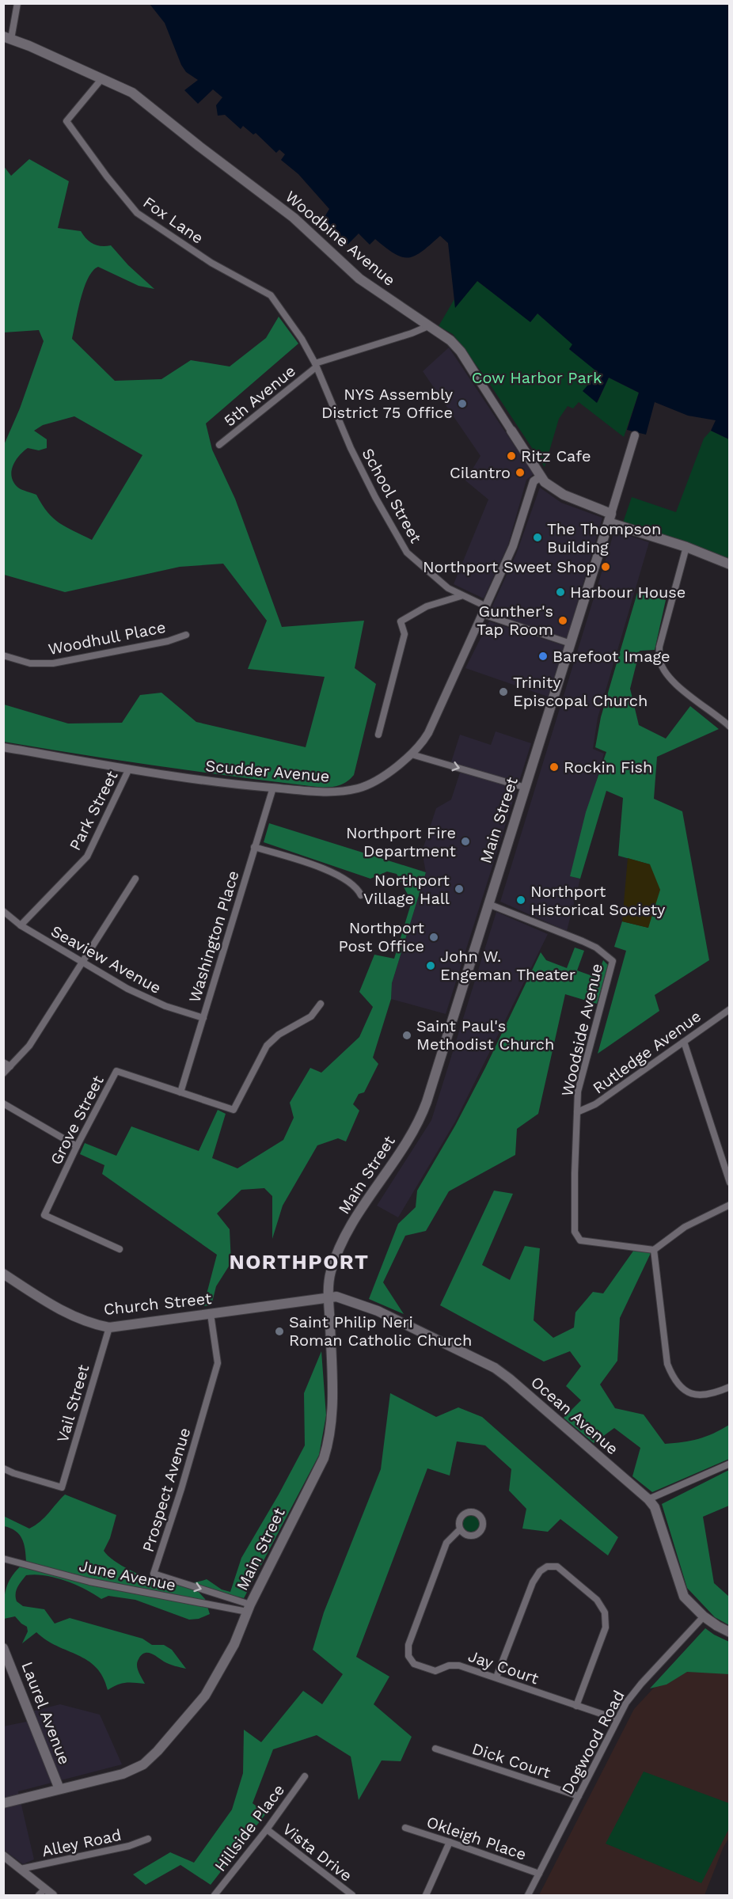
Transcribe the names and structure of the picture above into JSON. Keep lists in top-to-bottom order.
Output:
{
  "streets": {
    "main road": [
      "Woodbine Avenue",
      "Main Street",
      "Church Street",
      "Ocean Avenue",
      "Laurel Avenue"
    ],
    "street": [
      "Fox Lane",
      "5th Avenue",
      "School Street",
      "Woodhull Place",
      "Scudder Avenue",
      "Park Street",
      "Washington Place",
      "Seaview Avenue",
      "Woodside Avenue",
      "Rutledge Avenue",
      "Grove Street",
      "Vail Street",
      "Prospect Avenue",
      "June Avenue",
      "Jay Court",
      "Dogwood Road",
      "Dick Court",
      "Hillside Place",
      "Okleigh Place",
      "Alley Road",
      "Vista Drive"
    ]
  },
  "crossings": [
    ["Fox Lane", "Woodbine Avenue"],
    ["Fox Lane", "5th Avenue"],
    ["Fox Lane", "School Street"],
    ["Woodbine Avenue", "5th Avenue"],
    ["Woodbine Avenue", "Scudder Avenue"],
    ["Woodbine Avenue", "Main Street"],
    ["5th Avenue", "School Street"],
    ["School Street", "Scudder Avenue"],
    ["School Street", "Main Street"],
    ["Scudder Avenue", "Park Street"],
    ["Scudder Avenue", "Washington Place"],
    ["Park Street", "Seaview Avenue"],
    ["Main Street", "Woodside Avenue"],
    ["Main Street", "Church Street"],
    ["Main Street", "Ocean Avenue"],
    ["Main Street", "Prospect Avenue"],
    ["Main Street", "June Avenue"],
    ["Main Street", "Laurel Avenue"],
    ["Washington Place", "Seaview Avenue"],
    ["Washington Place", "Grove Street"],
    ["Woodside Avenue", "Rutledge Avenue"],
    ["Church Street", "Vail Street"],
    ["Church Street", "Ocean Avenue"],
    ["Church Street", "Prospect Avenue"],
    ["Ocean Avenue", "Dogwood Road"],
    ["Prospect Avenue", "June Avenue"],
    ["Jay Court", "Dogwood Road"],
    ["Dogwood Road", "Dick Court"],
    ["Dogwood Road", "Okleigh Place"],
    ["Hillside Place", "Vista Drive"]
  ],
  "districts": ["NORTHPORT"],
  "parks": ["Cow Harbor Park"],
  "places": [
    "NYS Assembly District 75 Office",
    "Ritz Cafe",
    "Cilantro",
    "The Thompson Building",
    "Northport Sweet Shop",
    "Harbour House",
    "Gunther's Tap Room",
    "Barefoot Image",
    "Trinity Episcopal Church",
    "Rockin Fish",
    "Northport Fire Department",
    "Northport Village Hall",
    "Northport Historical Society",
    "Northport Post Office",
    "John W. Engeman Theater",
    "Saint Paul's Methodist Church",
    "Saint Philip Neri Roman Catholic Church"
  ]
}
